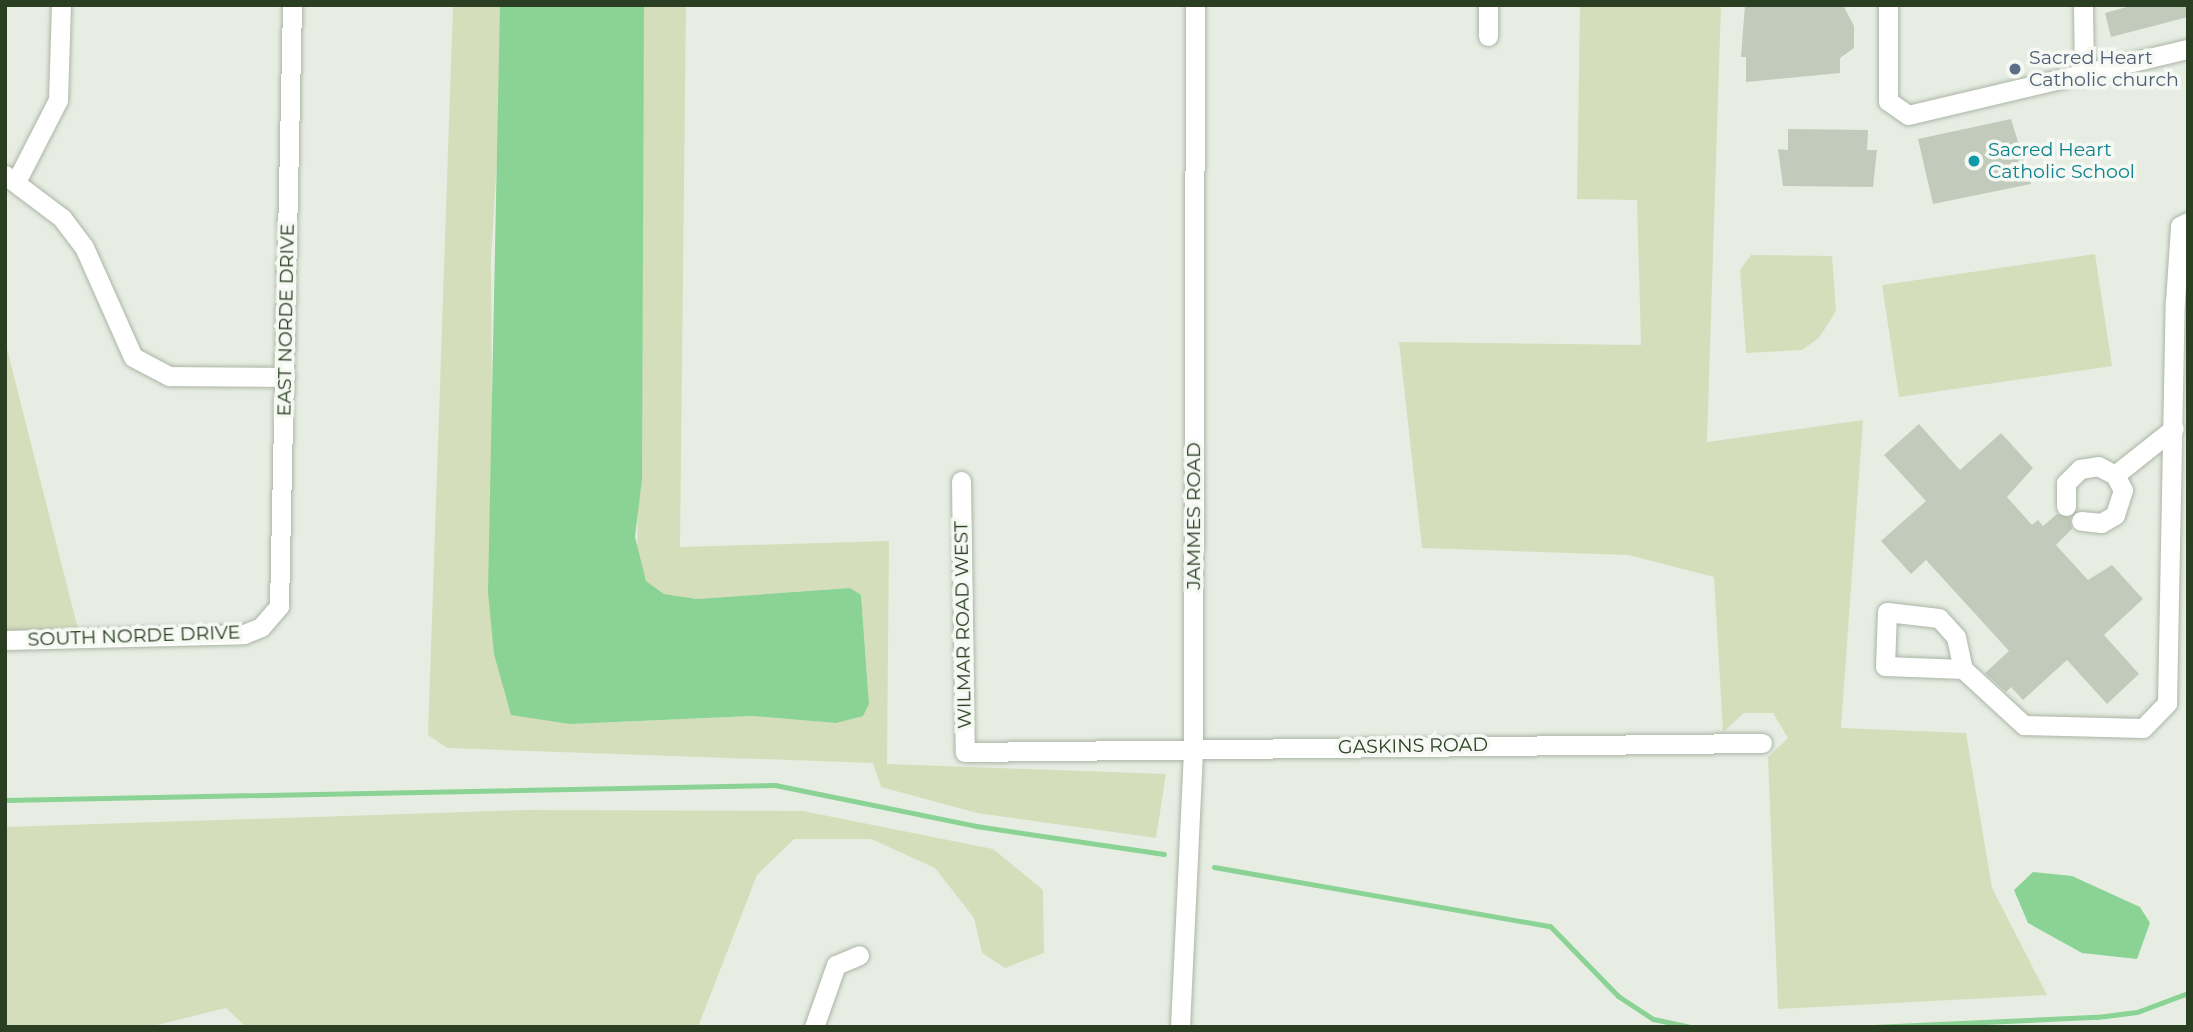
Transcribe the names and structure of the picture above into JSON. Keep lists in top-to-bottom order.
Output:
{
  "streets": {
    "street": [
      "EAST NORDE DRIVE",
      "JAMMES ROAD",
      "WILMAR ROAD WEST",
      "SOUTH NORDE DRIVE",
      "GASKINS ROAD"
    ]
  },
  "crossings": [
    ["EAST NORDE DRIVE", "SOUTH NORDE DRIVE"],
    ["JAMMES ROAD", "GASKINS ROAD"],
    ["WILMAR ROAD WEST", "GASKINS ROAD"]
  ],
  "places": ["Sacred Heart Catholic church", "Sacred Heart Catholic School"]
}
